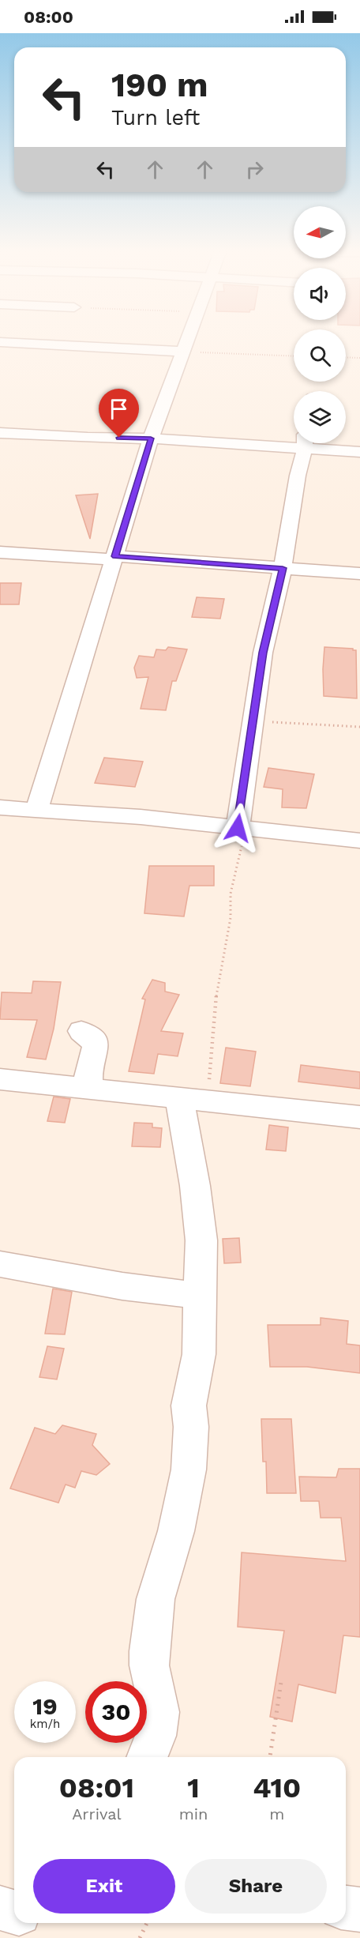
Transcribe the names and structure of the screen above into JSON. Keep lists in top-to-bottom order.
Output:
{
  "north": "left",
  "page": {
    "status": "08:00",
    "turn": ["190 m", "Turn left"],
    "speed": "19 km/h",
    "limit": "30",
    "eta": [
      "08:01",
      "Arrival",
      "1",
      "min",
      "410",
      "m"
    ],
    "buttons": ["Exit", "Share"]
  }
}
